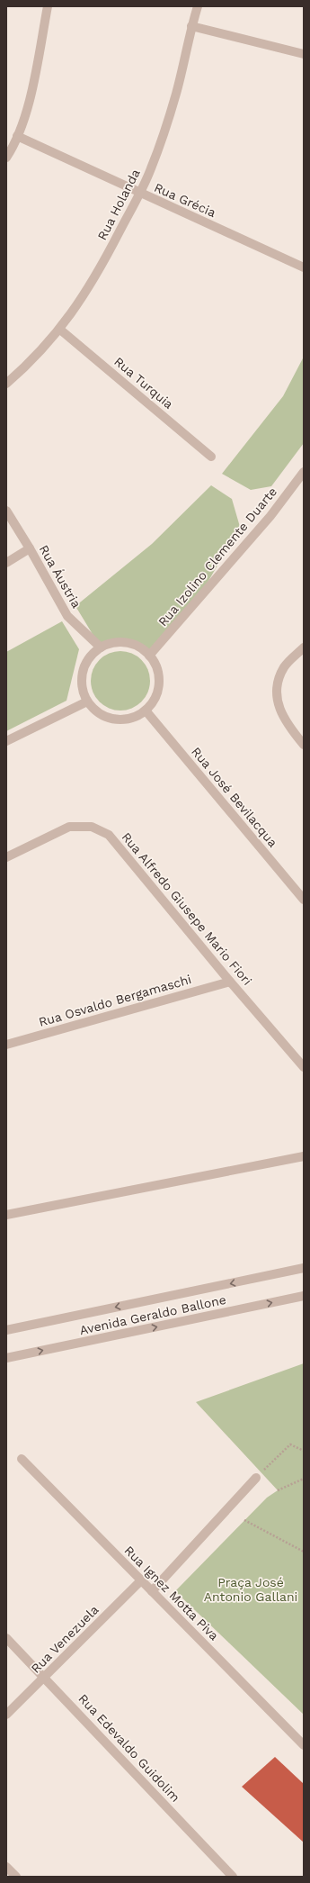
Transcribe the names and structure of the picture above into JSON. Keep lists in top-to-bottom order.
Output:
{
  "streets": {
    "street": [
      "Rua Grécia",
      "Rua Holanda",
      "Rua Turquia",
      "Rua Izolino Clemente Duarte",
      "Rua Áustria",
      "Rua José Bevilacqua",
      "Rua Alfredo Giusepe Mario Fiori",
      "Rua Osvaldo Bergamaschi",
      "Avenida Geraldo Ballone",
      "Rua Ignez Motta Piva",
      "Rua Venezuela",
      "Rua Edevaldo Guidolim"
    ]
  },
  "crossings": [
    ["Rua Grécia", "Rua Holanda"],
    ["Rua Holanda", "Rua Turquia"],
    ["Rua Izolino Clemente Duarte", "Rua Áustria"],
    ["Rua Izolino Clemente Duarte", "Rua José Bevilacqua"],
    ["Rua Áustria", "Rua José Bevilacqua"],
    ["Rua Alfredo Giusepe Mario Fiori", "Rua Osvaldo Bergamaschi"],
    ["Rua Ignez Motta Piva", "Rua Venezuela"],
    ["Rua Venezuela", "Rua Edevaldo Guidolim"]
  ],
  "parks": ["Praça José Antonio Gallani"]
}
